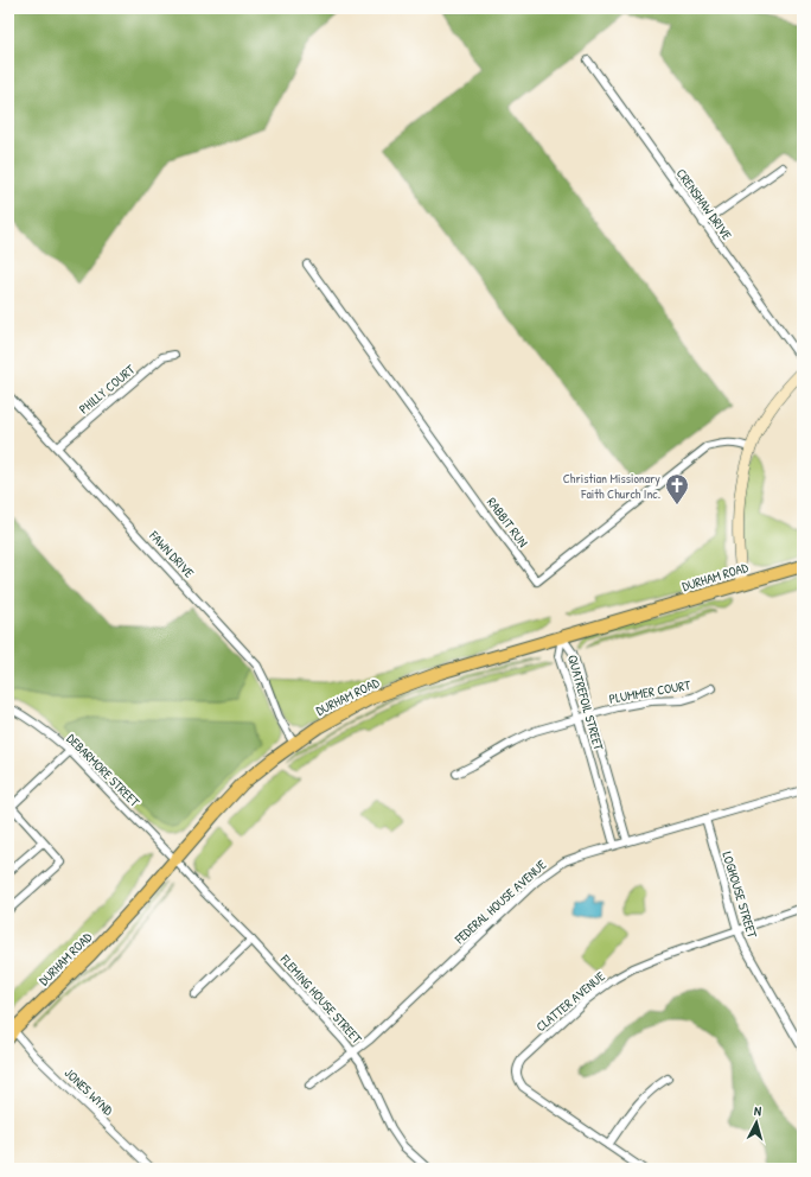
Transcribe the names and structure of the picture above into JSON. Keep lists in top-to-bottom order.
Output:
{
  "streets": {
    "main road": ["DURHAM ROAD"],
    "street": [
      "CRENSHAW DRIVE",
      "PHILLY COURT",
      "RABBIT RUN",
      "FAWN DRIVE",
      "PLUMMER COURT",
      "QUATREFOIL STREET",
      "DEBARMORE STREET",
      "LOGHOUSE STREET",
      "FEDERAL HOUSE AVENUE",
      "FLEMING HOUSE STREET",
      "CLATTER AVENUE",
      "JONES WYND"
    ]
  },
  "crossings": [
    ["PHILLY COURT", "FAWN DRIVE"],
    ["FAWN DRIVE", "DURHAM ROAD"],
    ["DURHAM ROAD", "QUATREFOIL STREET"],
    ["DURHAM ROAD", "DEBARMORE STREET"],
    ["DURHAM ROAD", "FLEMING HOUSE STREET"],
    ["DURHAM ROAD", "JONES WYND"],
    ["PLUMMER COURT", "QUATREFOIL STREET"],
    ["QUATREFOIL STREET", "FEDERAL HOUSE AVENUE"],
    ["DEBARMORE STREET", "FLEMING HOUSE STREET"],
    ["LOGHOUSE STREET", "FEDERAL HOUSE AVENUE"],
    ["LOGHOUSE STREET", "CLATTER AVENUE"],
    ["FEDERAL HOUSE AVENUE", "FLEMING HOUSE STREET"]
  ],
  "places": {
    "church": ["Christian Missionary Faith Church Inc."]
  },
  "north": "top"
}
